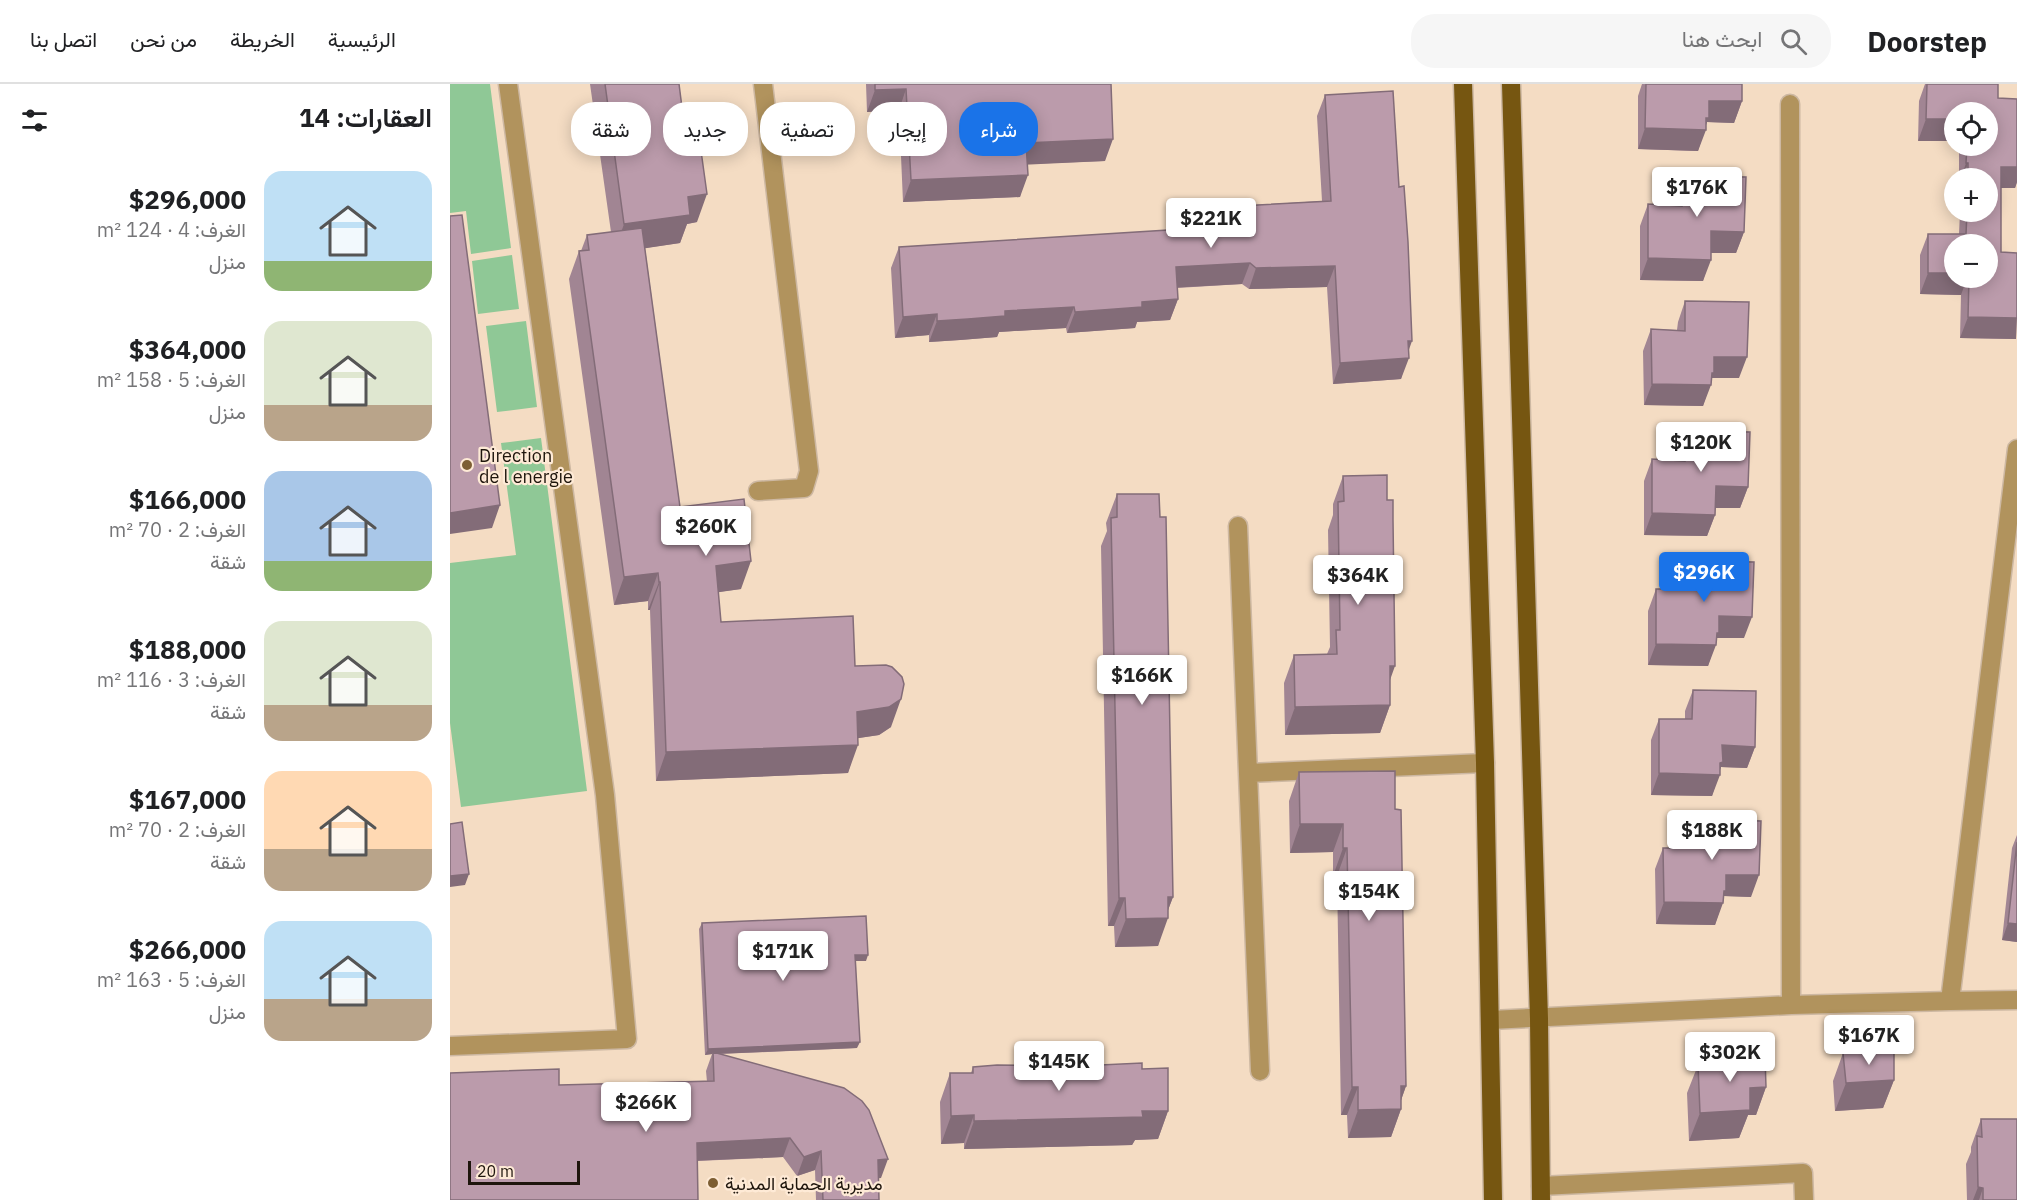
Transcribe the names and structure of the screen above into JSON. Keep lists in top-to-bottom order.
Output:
{
  "places": ["Direction de l energie", "مديرية الحماية المدنية"],
  "scale_bar": "20 m",
  "page": {
    "header": "Doorstep",
    "search": "ابحث هنا",
    "nav": [
      "الرئيسية",
      "الخريطة",
      "من نحن",
      "اتصل بنا"
    ],
    "heading": "العقارات: 14",
    "map_buttons": ["+", "−"],
    "chip": [
      "شراء",
      "إيجار",
      "تصفية",
      "جديد",
      "شقة"
    ],
    "list": [
      {
        "name": "$296,000",
        "note": "الغرف: 4 · 124 m² · منزل"
      },
      {
        "name": "$364,000",
        "note": "الغرف: 5 · 158 m² · منزل"
      },
      {
        "name": "$166,000",
        "note": "الغرف: 2 · 70 m² · شقة"
      },
      {
        "name": "$188,000",
        "note": "الغرف: 3 · 116 m² · شقة"
      },
      {
        "name": "$167,000",
        "note": "الغرف: 2 · 70 m² · شقة"
      },
      {
        "name": "$266,000",
        "note": "الغرف: 5 · 163 m² · منزل"
      }
    ],
    "price": [
      "$176K",
      "$221K",
      "$120K",
      "$260K",
      "$296K",
      "$364K",
      "$166K",
      "$188K",
      "$154K",
      "$171K",
      "$167K",
      "$302K",
      "$145K",
      "$266K"
    ],
    "scale": "20 m"
  }
}
